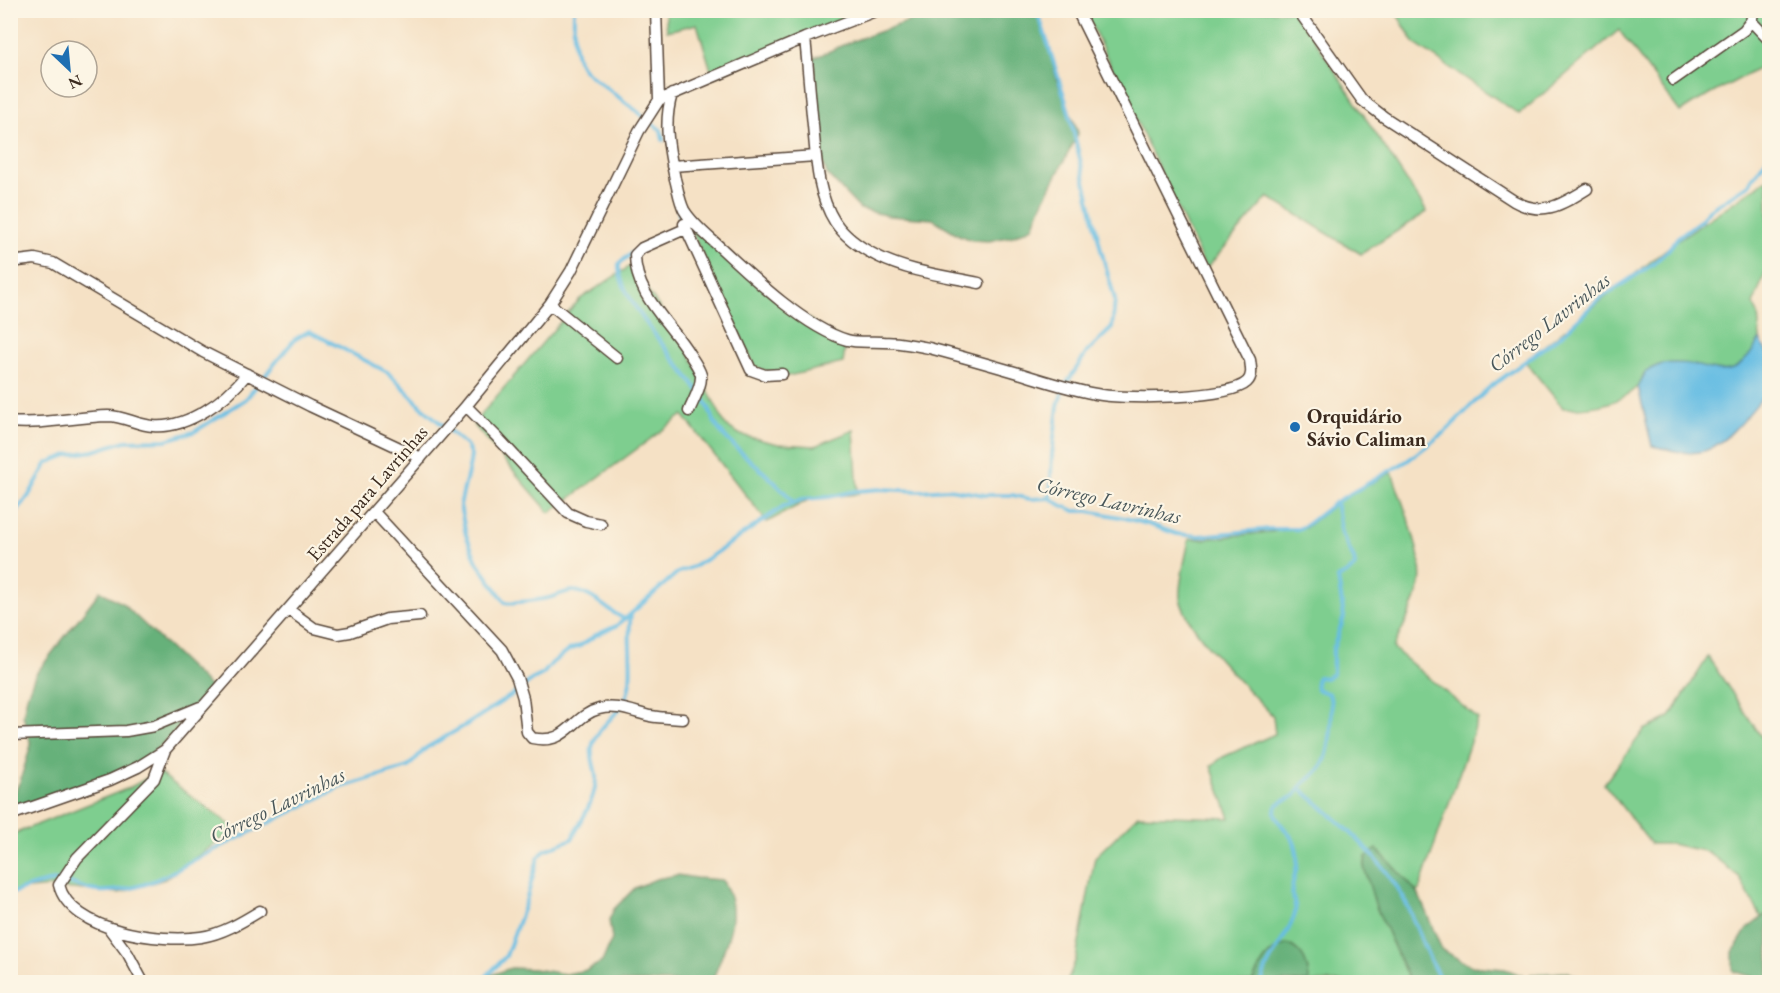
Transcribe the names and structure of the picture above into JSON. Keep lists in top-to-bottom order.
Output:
{
  "streets": {
    "street": ["Estrada para Lavrinhas"]
  },
  "water": ["Córrego Lavrinhas"],
  "places": ["Orquidário Sávio Caliman"],
  "north": "bottom right"
}
